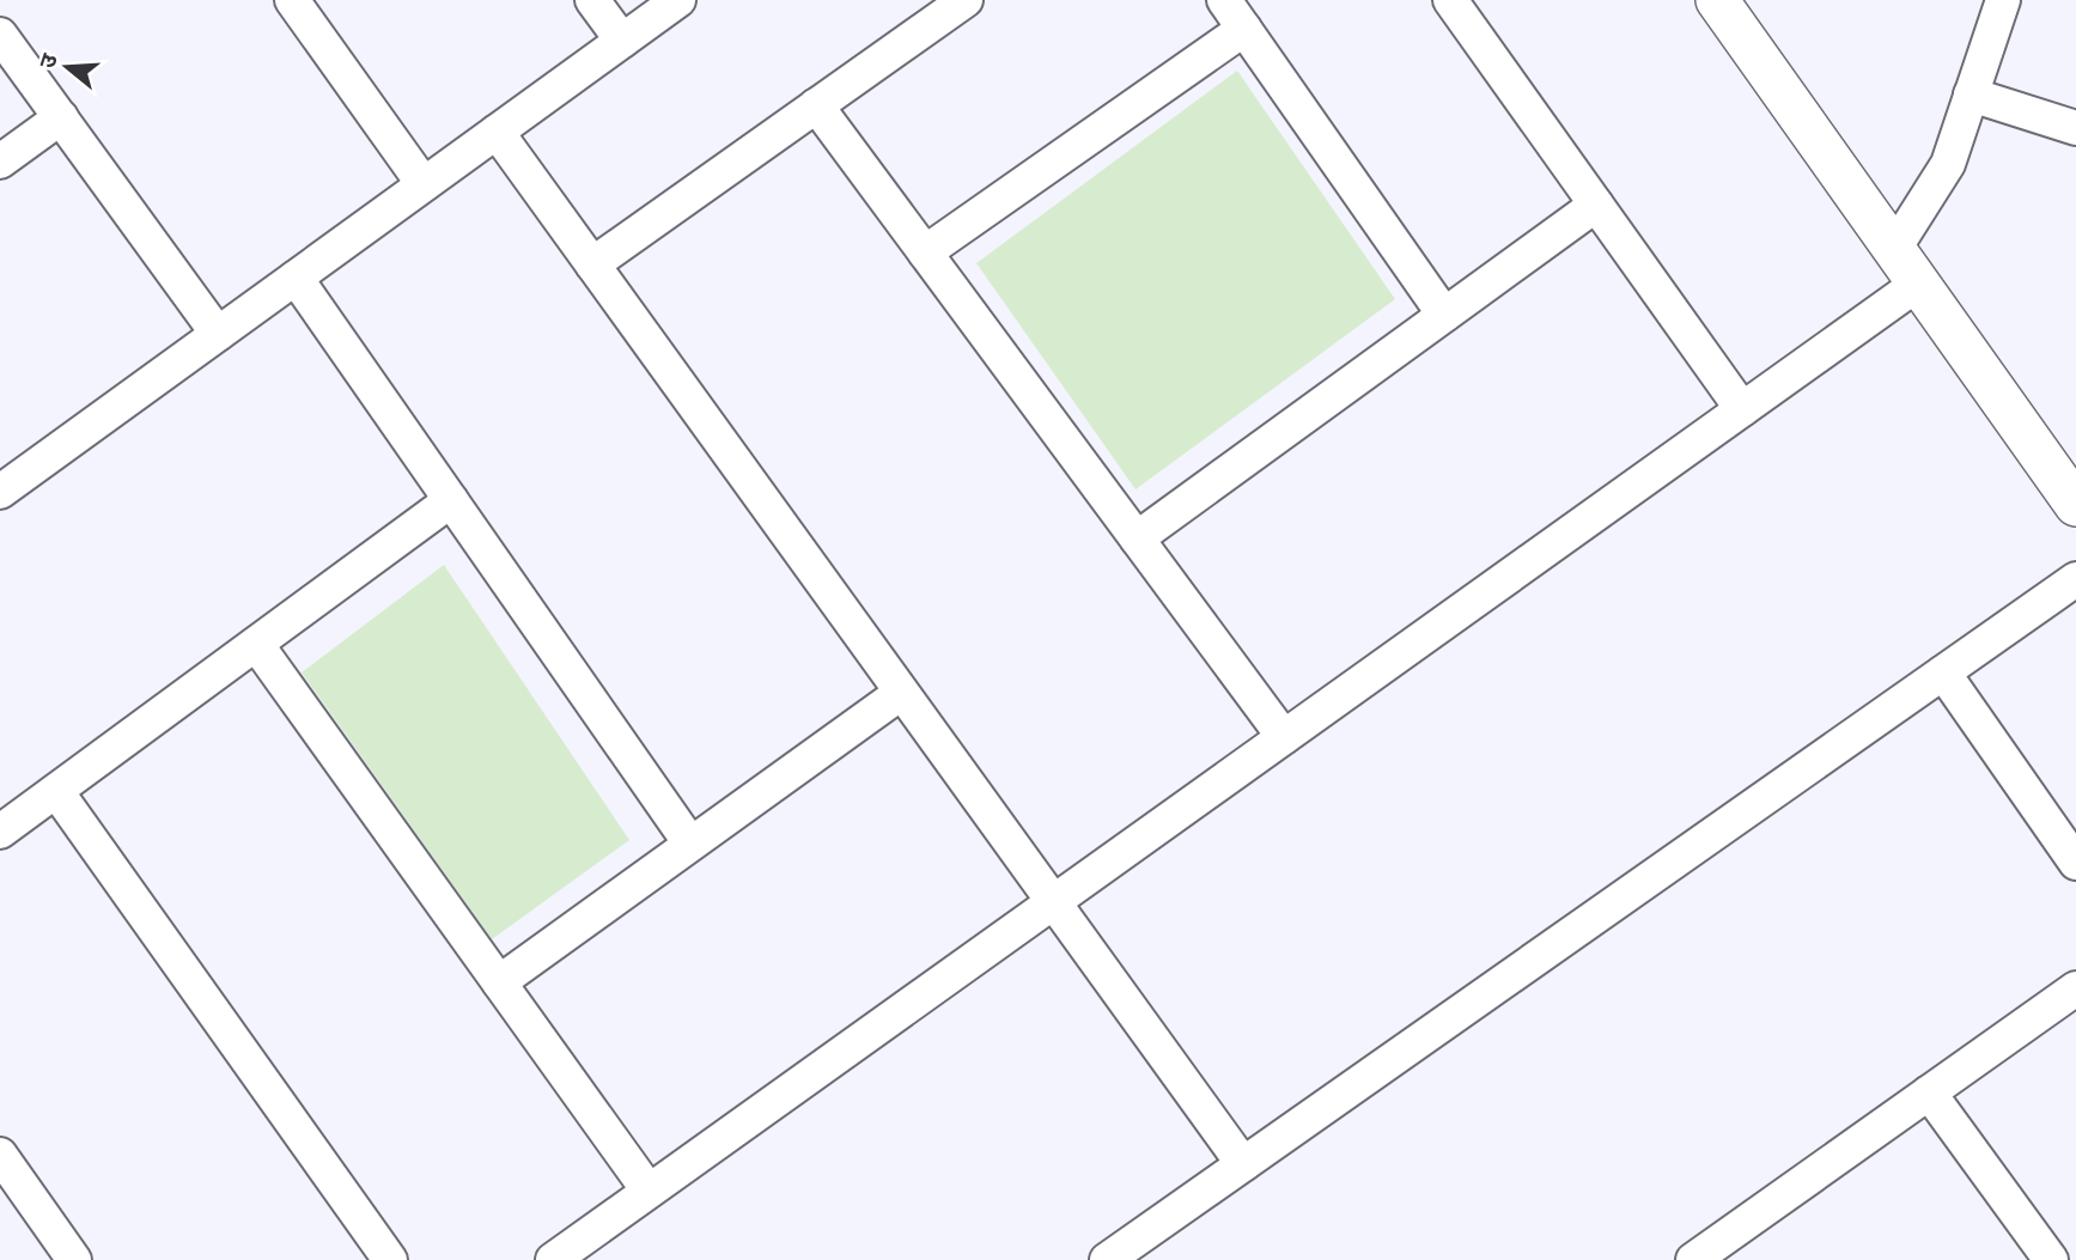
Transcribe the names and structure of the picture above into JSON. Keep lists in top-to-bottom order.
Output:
{
  "north": "left"
}
